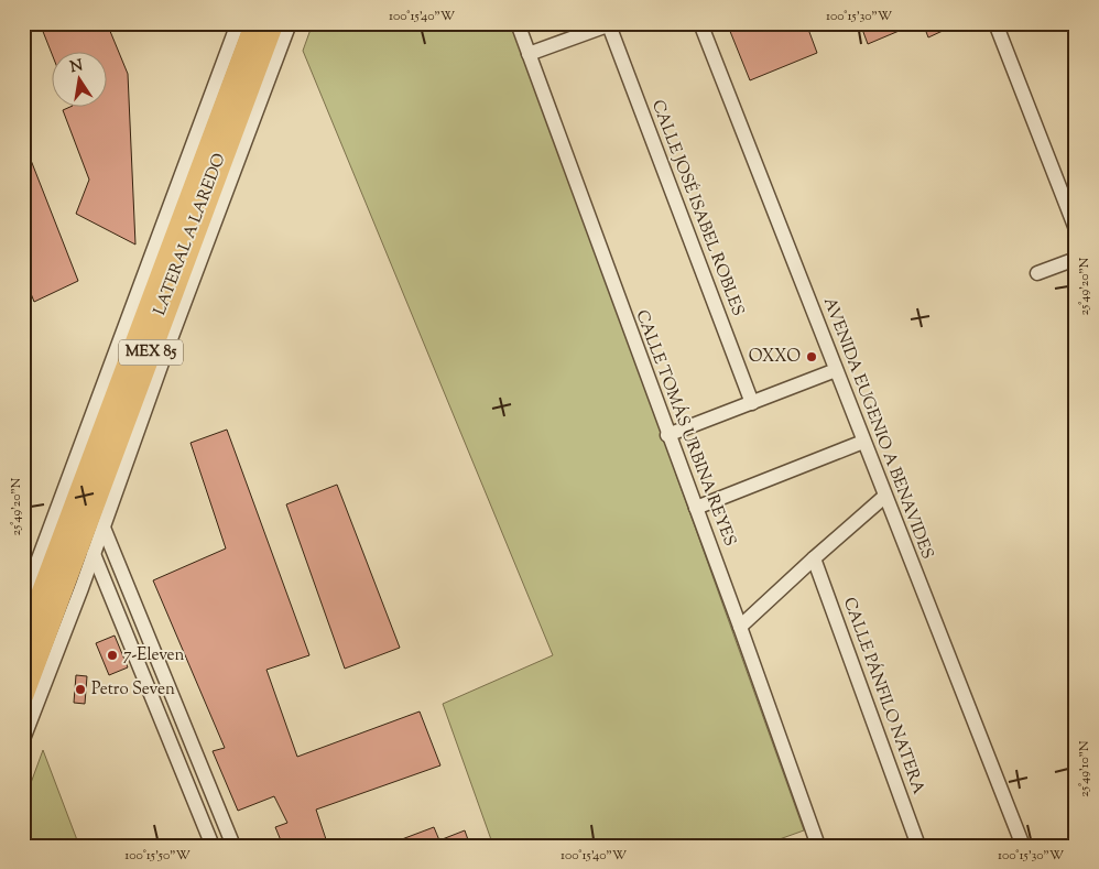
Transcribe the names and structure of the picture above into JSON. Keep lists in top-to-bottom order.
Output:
{
  "streets": {
    "highway": ["MEX 85"],
    "street": [
      "CALLE JOSÉ ISABEL ROBLES",
      "LATERAL A LAREDO",
      "CALLE TOMÁS URBINA REYES",
      "AVENIDA EUGENIO A BENAVIDES",
      "CALLE PÁNFILO NATERA"
    ]
  },
  "places": ["OXXO", "7-Eleven", "Petro Seven"],
  "north": "top",
  "coordinates": [
    "100°15'40\"W",
    "100°15'30\"W",
    "25°49'20\"N",
    "25°49'10\"N",
    "100°15'50\"W"
  ]
}
